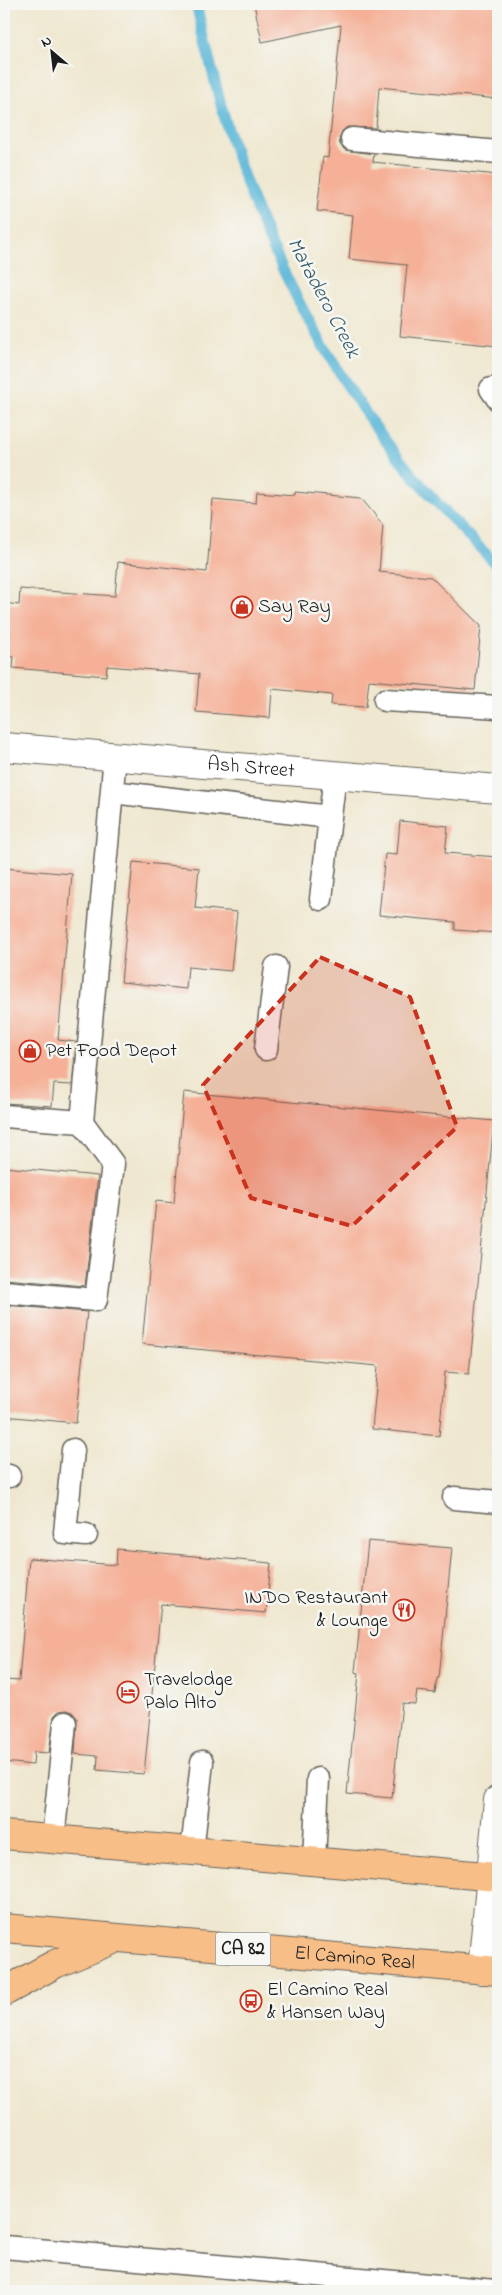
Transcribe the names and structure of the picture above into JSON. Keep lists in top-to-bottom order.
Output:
{
  "streets": {
    "main road": ["CA 82", "El Camino Real"],
    "street": ["Ash Street"]
  },
  "water": ["Matadero Creek"],
  "places": {
    "shop": ["Say Ray", "Pet Food Depot"],
    "restaurant": ["INDO Restaurant & Lounge"],
    "hotel": ["Travelodge Palo Alto"],
    "bus stop": ["El Camino Real & Hansen Way"]
  },
  "north": "top left"
}
